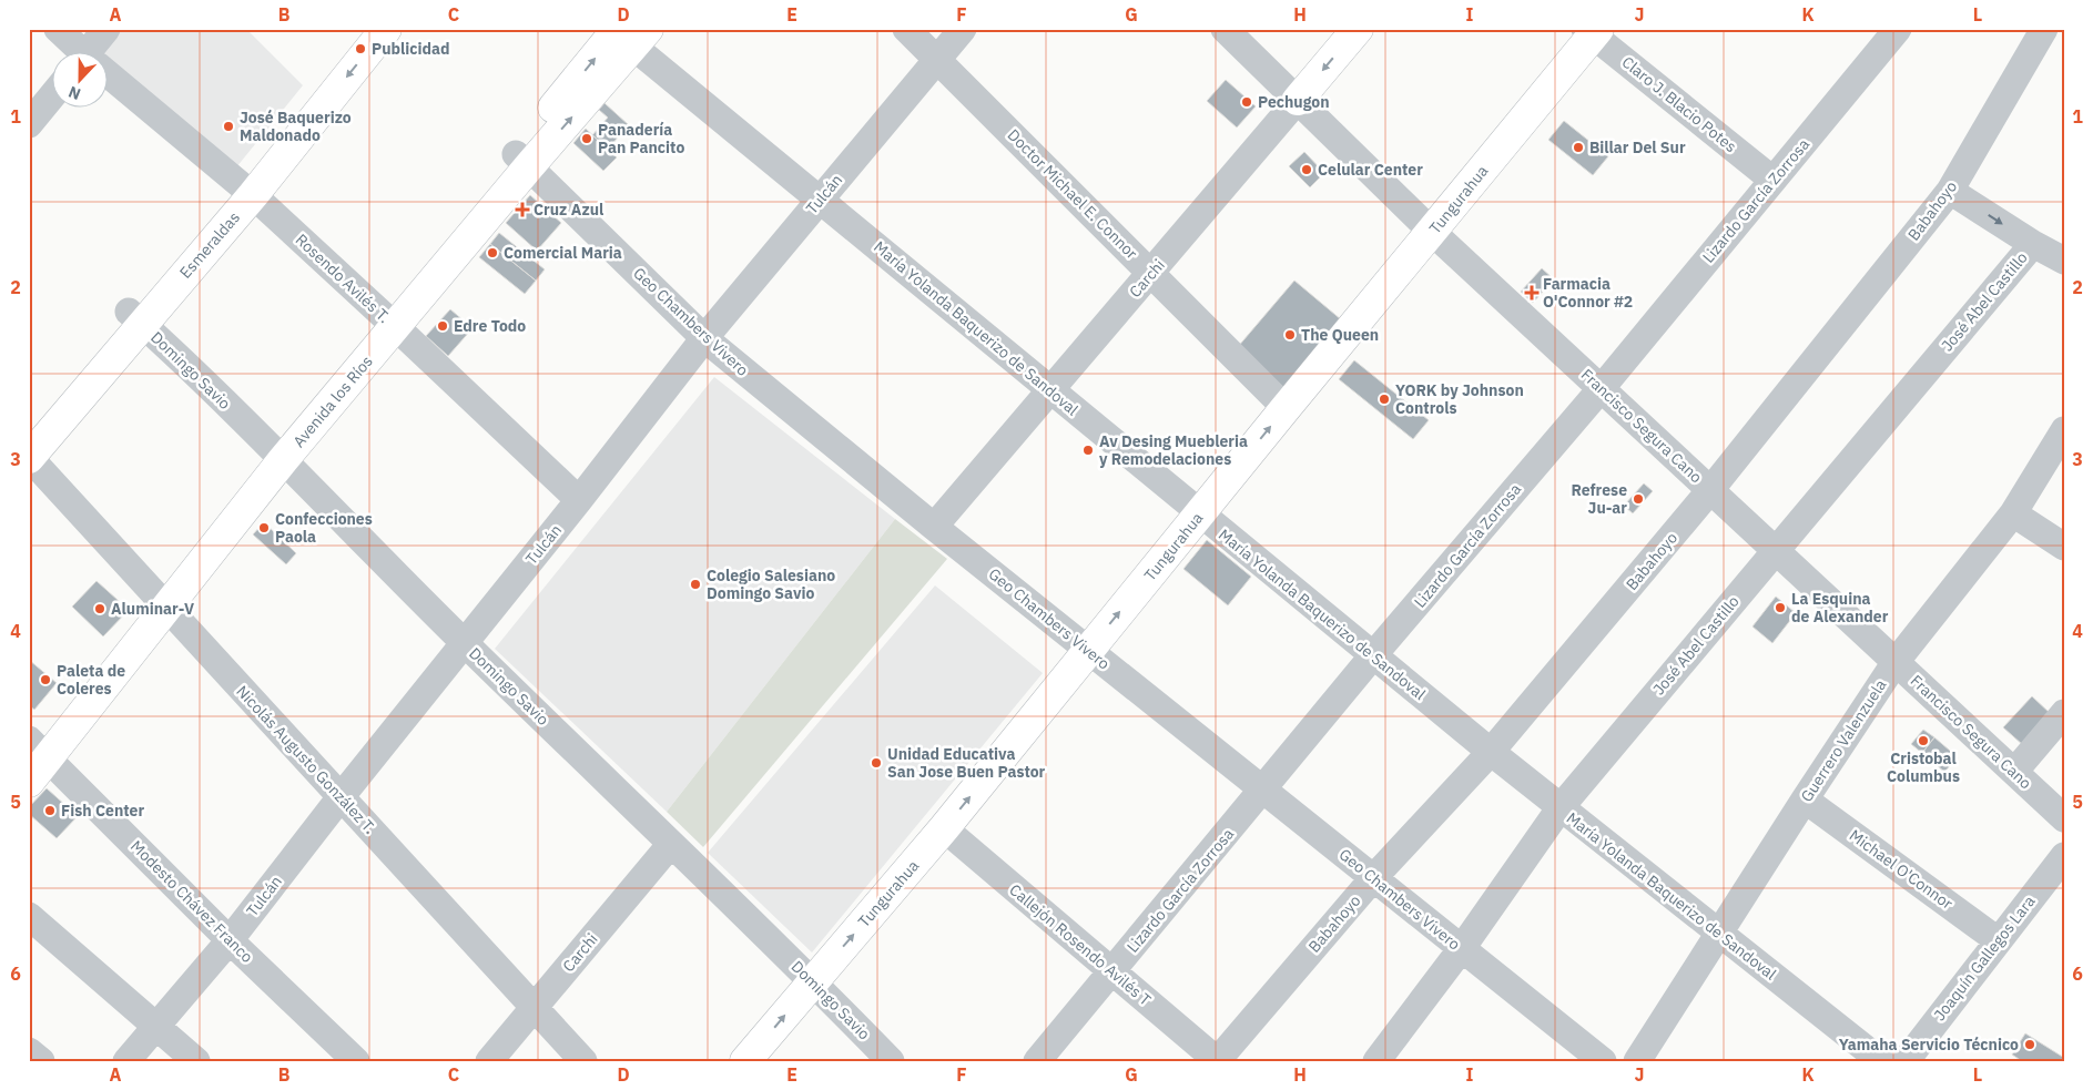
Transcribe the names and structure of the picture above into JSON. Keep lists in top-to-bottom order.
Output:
{
  "streets": {
    "main road": [
      "Tungurahua",
      "Esmeraldas",
      "Carchi",
      "Avenida los Ríos"
    ],
    "street": [
      "Claro J. Blacio Potes",
      "Tulcán",
      "Doctor Michael E. Connor",
      "Lizardo García Zorrosa",
      "Babahoyo",
      "Rosendo Avilés T.",
      "José Abel Castillo",
      "Geo Chambers Vivero",
      "María Yolanda Baquerizo de Sandoval",
      "Domingo Savio",
      "Francisco Segura Cano",
      "Guerrero Valenzuela",
      "Nicolás Augusto González T.",
      "Michael O'Connor",
      "Modesto Chávez Franco",
      "Callejón Rosendo Avilés T",
      "Joaquín Gallegos Lara"
    ]
  },
  "crossings": [
    ["Claro J. Blacio Potes", "Tungurahua"],
    ["Claro J. Blacio Potes", "Lizardo García Zorrosa"],
    ["Tulcán", "Doctor Michael E. Connor"],
    ["Tulcán", "Rosendo Avilés T."],
    ["Tulcán", "Geo Chambers Vivero"],
    ["Tulcán", "María Yolanda Baquerizo de Sandoval"],
    ["Tulcán", "Domingo Savio"],
    ["Tulcán", "Nicolás Augusto González T."],
    ["Tulcán", "Modesto Chávez Franco"],
    ["Doctor Michael E. Connor", "Tungurahua"],
    ["Doctor Michael E. Connor", "Carchi"],
    ["Tungurahua", "Geo Chambers Vivero"],
    ["Tungurahua", "María Yolanda Baquerizo de Sandoval"],
    ["Tungurahua", "Domingo Savio"],
    ["Tungurahua", "Francisco Segura Cano"],
    ["Tungurahua", "Callejón Rosendo Avilés T"],
    ["Lizardo García Zorrosa", "Geo Chambers Vivero"],
    ["Lizardo García Zorrosa", "María Yolanda Baquerizo de Sandoval"],
    ["Lizardo García Zorrosa", "Francisco Segura Cano"],
    ["Lizardo García Zorrosa", "Callejón Rosendo Avilés T"],
    ["Babahoyo", "Geo Chambers Vivero"],
    ["Babahoyo", "María Yolanda Baquerizo de Sandoval"],
    ["Babahoyo", "Francisco Segura Cano"],
    ["Babahoyo", "Callejón Rosendo Avilés T"],
    ["Esmeraldas", "Rosendo Avilés T."],
    ["Esmeraldas", "Domingo Savio"],
    ["Esmeraldas", "Nicolás Augusto González T."],
    ["Rosendo Avilés T.", "Avenida los Ríos"],
    ["Carchi", "Geo Chambers Vivero"],
    ["Carchi", "María Yolanda Baquerizo de Sandoval"],
    ["Carchi", "Domingo Savio"],
    ["Carchi", "Francisco Segura Cano"],
    ["Carchi", "Nicolás Augusto González T."],
    ["José Abel Castillo", "Geo Chambers Vivero"],
    ["José Abel Castillo", "María Yolanda Baquerizo de Sandoval"],
    ["José Abel Castillo", "Francisco Segura Cano"],
    ["Geo Chambers Vivero", "Avenida los Ríos"],
    ["María Yolanda Baquerizo de Sandoval", "Avenida los Ríos"],
    ["María Yolanda Baquerizo de Sandoval", "Guerrero Valenzuela"],
    ["Domingo Savio", "Avenida los Ríos"],
    ["Avenida los Ríos", "Nicolás Augusto González T."],
    ["Avenida los Ríos", "Modesto Chávez Franco"],
    ["Francisco Segura Cano", "Guerrero Valenzuela"],
    ["Guerrero Valenzuela", "Michael O'Connor"],
    ["Michael O'Connor", "Joaquín Gallegos Lara"]
  ],
  "one_way": ["Tungurahua"],
  "places": {
    "other": [
      "Publicidad",
      "Pechugon",
      "José Baquerizo Maldonado",
      "Panadería Pan Pancito",
      "Billar Del Sur",
      "Celular Center",
      "Comercial Maria",
      "Edre Todo",
      "The Queen",
      "YORK by Johnson Controls",
      "Av Desing Muebleria y Remodelaciones",
      "Refrese Ju-ar",
      "Confecciones Paola",
      "Colegio Salesiano Domingo Savio",
      "La Esquina de Alexander",
      "Aluminar-V",
      "Paleta de Coleres",
      "Cristobal Columbus",
      "Unidad Educativa San Jose Buen Pastor",
      "Fish Center",
      "Yamaha Servicio Técnico"
    ],
    "health": ["Cruz Azul", "Farmacia O'Connor #2"]
  },
  "north": "bottom",
  "grid": {
    "columns": [
      "A",
      "B",
      "C",
      "D",
      "E",
      "F",
      "G",
      "H",
      "I",
      "J",
      "K",
      "L"
    ],
    "rows": [
      "1",
      "2",
      "3",
      "4",
      "5",
      "6"
    ]
  }
}
